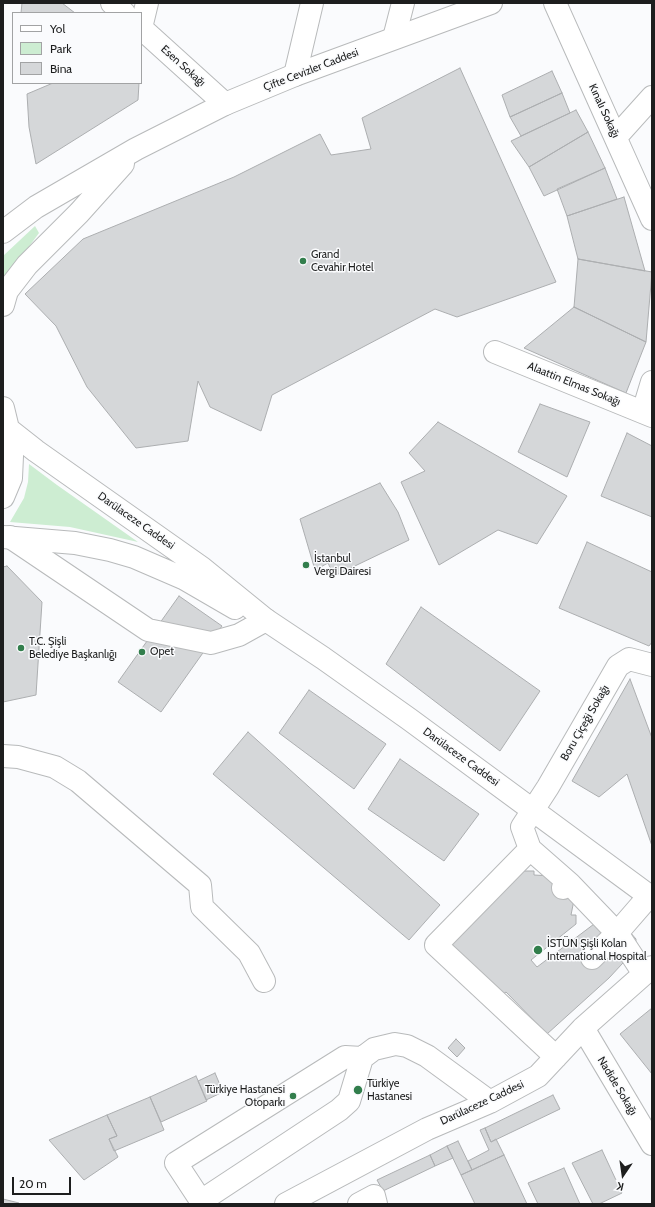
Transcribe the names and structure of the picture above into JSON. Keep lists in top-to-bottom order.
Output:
{
  "streets": {
    "main road": [
      "Esen Sokağı",
      "Çifte Cevizler Caddesi",
      "Kınalı Sokağı",
      "Alaattin Elmas Sokağı",
      "Darülaceze Caddesi",
      "Boru Çiçeği Sokağı",
      "Nadide Sokağı"
    ]
  },
  "crossings": [
    ["Esen Sokağı", "Çifte Cevizler Caddesi"],
    ["Darülaceze Caddesi", "Boru Çiçeği Sokağı"],
    ["Darülaceze Caddesi", "Nadide Sokağı"]
  ],
  "places": [
    "Grand Cevahir Hotel",
    "İstanbul Vergi Dairesi",
    "T.C. Şişli Belediye Başkanlığı",
    "Opet",
    "İSTÜN Şişli Kolan International Hospital",
    "Türkiye Hastanesi",
    "Türkiye Hastanesi Otoparkı"
  ],
  "legend": ["Yol", "Park", "Bina"],
  "scale_bar": "20 m",
  "north": "bottom"
}
